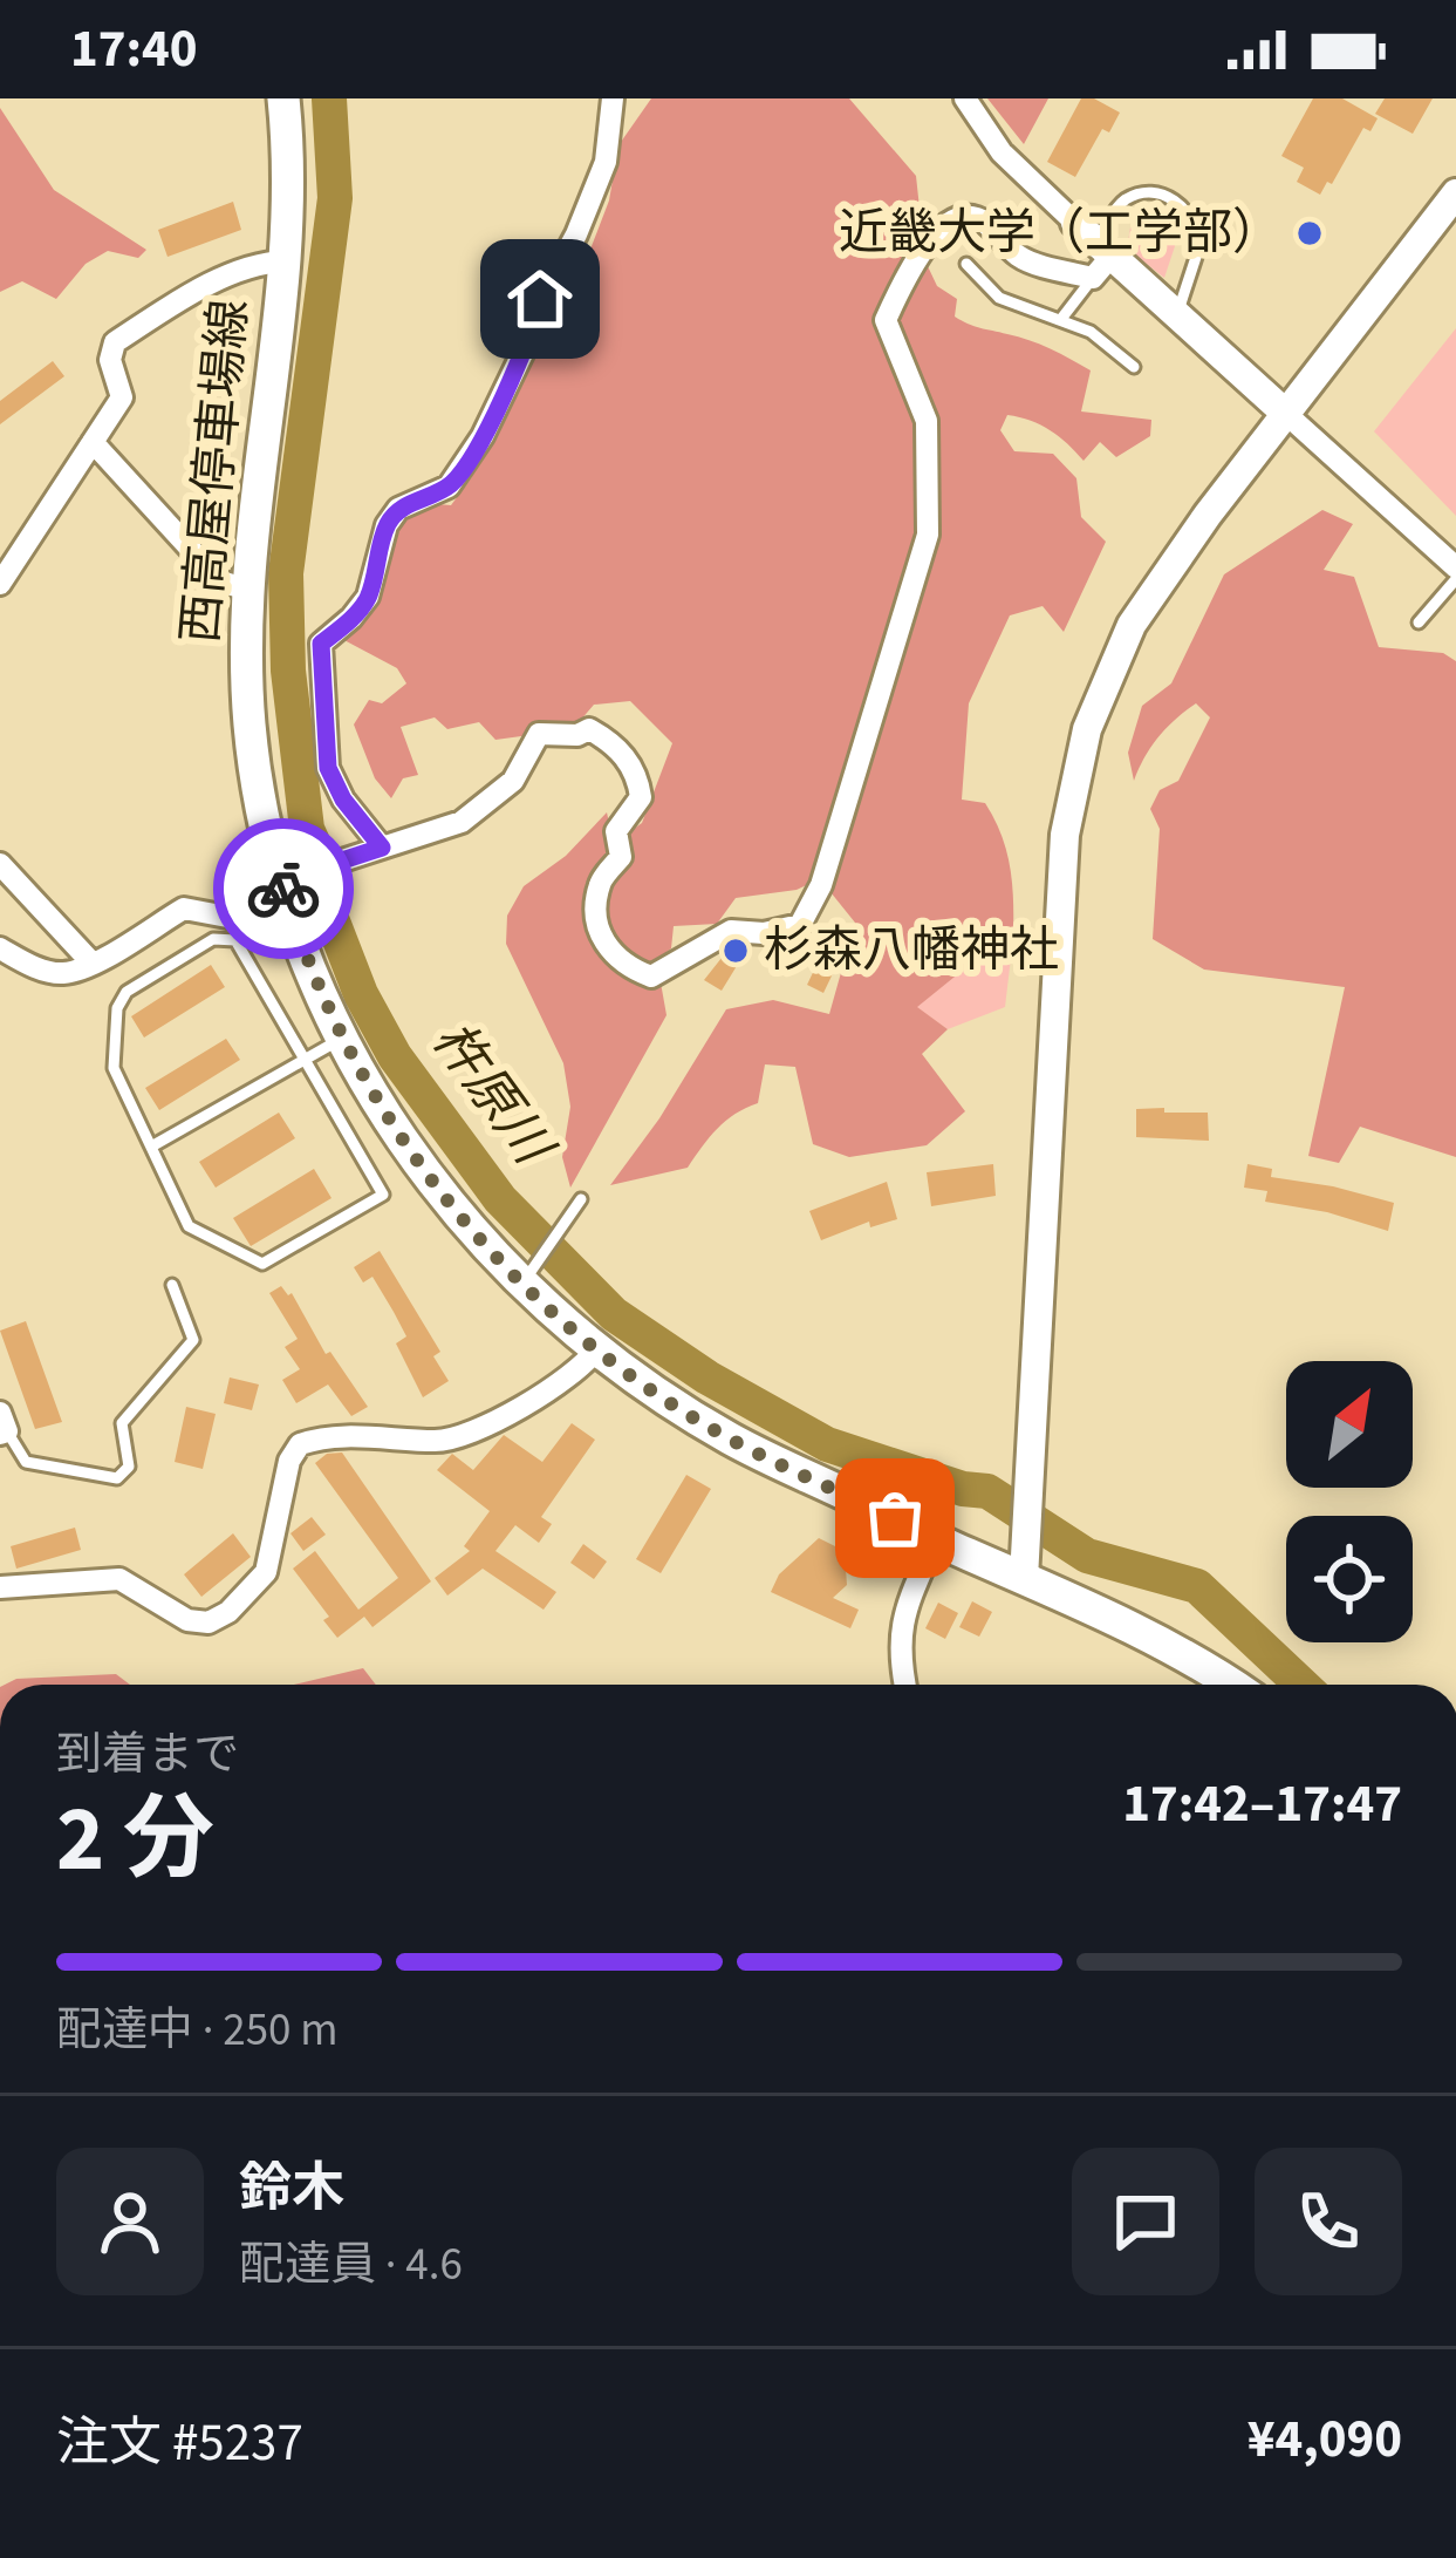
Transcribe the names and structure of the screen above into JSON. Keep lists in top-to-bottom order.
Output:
{
  "streets": {
    "main road": ["西高屋停車場線"]
  },
  "water": ["杵原川"],
  "places": ["近畿大学（工学部）", "杉森八幡神社"],
  "north": "top right",
  "page": {
    "status": "17:40",
    "heading": ["2 分", "到着まで", "17:42–17:47"],
    "panel": [
      "鈴木",
      "配達員 · 4.6",
      "注文 #5237",
      "¥4,090"
    ],
    "bar": "配達中 · 250 m"
  }
}
